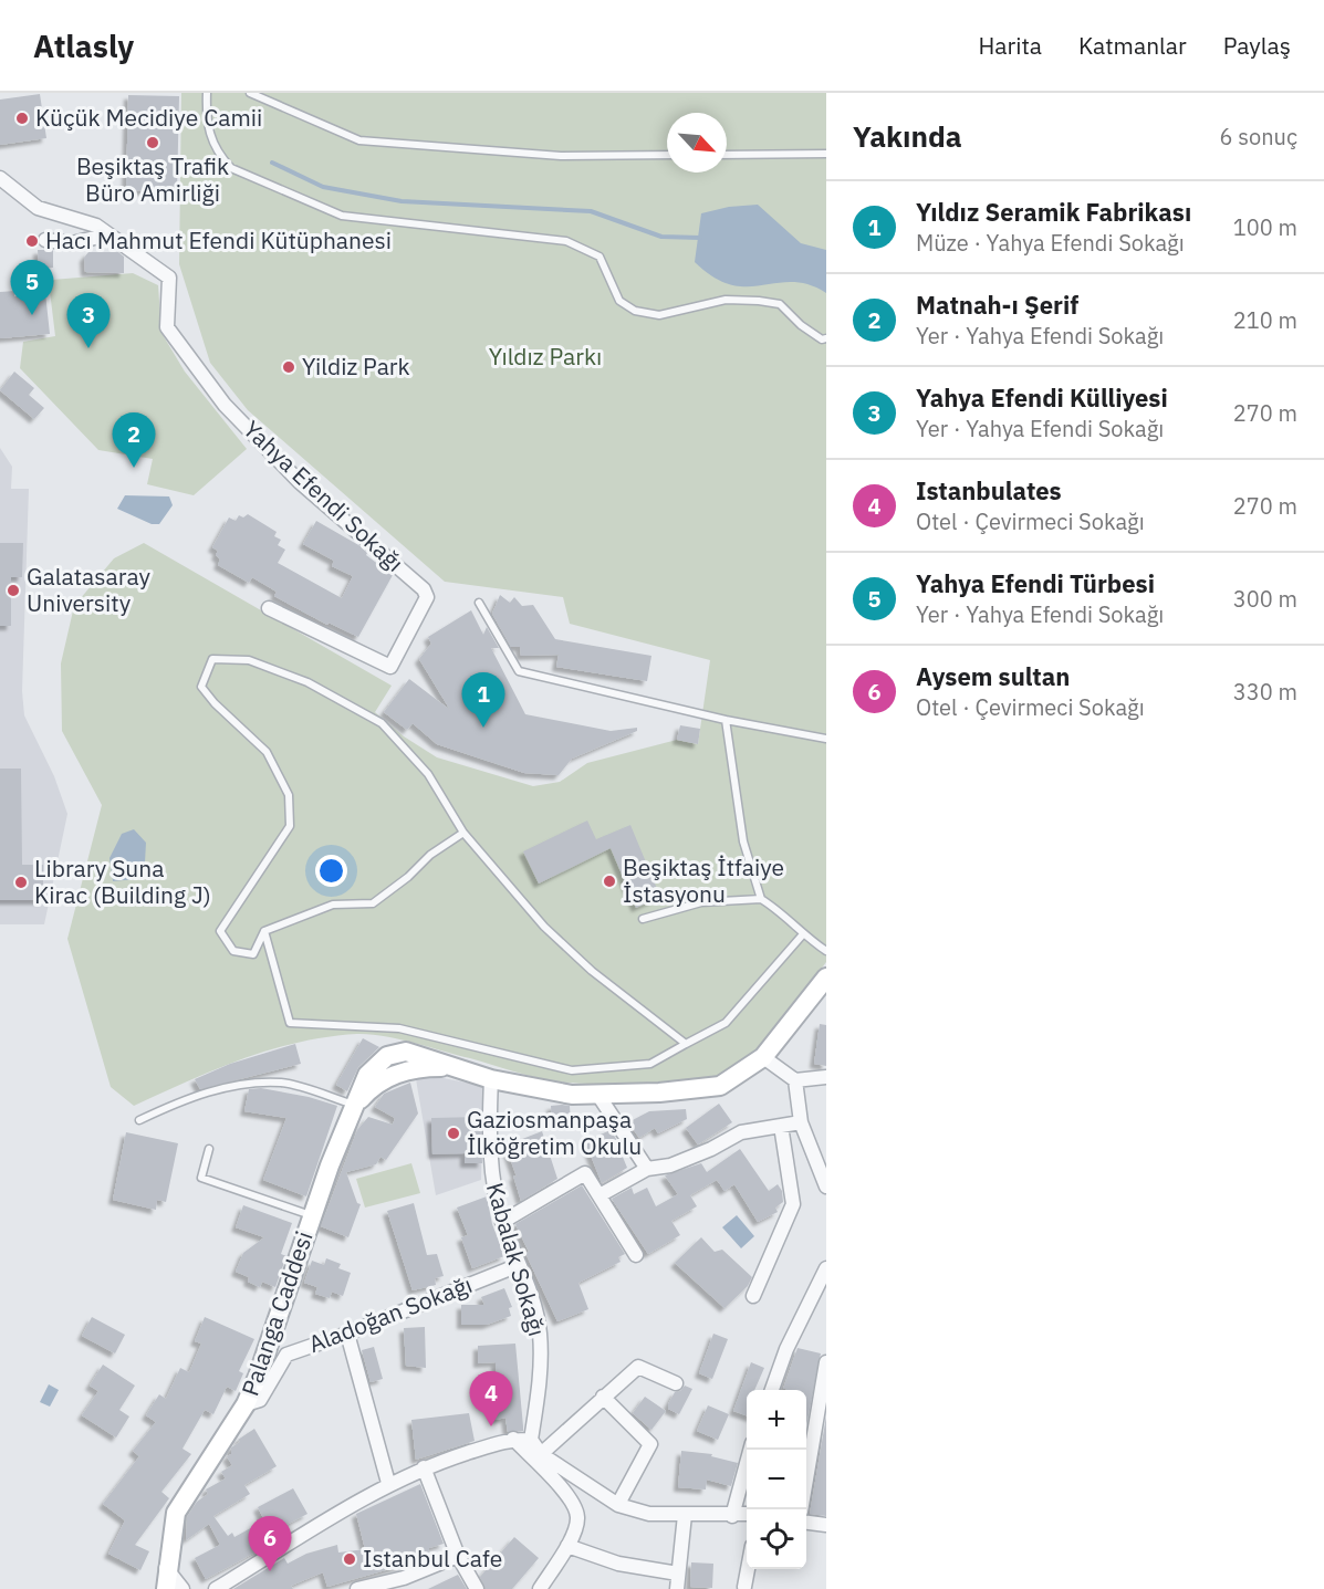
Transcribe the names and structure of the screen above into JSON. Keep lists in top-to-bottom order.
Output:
{
  "streets": {
    "main road": ["Palanga Caddesi"],
    "street": ["Yahya Efendi Sokağı", "Kabalak Sokağı", "Aladoğan Sokağı"]
  },
  "crossings": [
    ["Kabalak Sokağı", "Palanga Caddesi"],
    ["Kabalak Sokağı", "Aladoğan Sokağı"],
    ["Palanga Caddesi", "Aladoğan Sokağı"]
  ],
  "parks": ["Yıldız Parkı"],
  "places": [
    "Küçük Mecidiye Camii",
    "Beşiktaş Trafik Büro Amirliği",
    "Hacı Mahmut Efendi Kütüphanesi",
    "Yildiz Park",
    "Galatasaray University",
    "Beşiktaş İtfaiye İstasyonu",
    "Library Suna Kirac (Building J)",
    "Gaziosmanpaşa İlköğretim Okulu",
    "Istanbul Cafe"
  ],
  "north": "bottom right",
  "page": {
    "header": "Atlasly",
    "nav": ["Harita", "Katmanlar", "Paylaş"],
    "heading": ["Yakında", "6 sonuç"],
    "list": [
      {
        "mark": "1",
        "name": "Yıldız Seramik Fabrikası",
        "note": "Müze · Yahya Efendi Sokağı",
        "value": "100 m"
      },
      {
        "mark": "2",
        "name": "Matnah-ı Şerif",
        "note": "Yer · Yahya Efendi Sokağı",
        "value": "210 m"
      },
      {
        "mark": "3",
        "name": "Yahya Efendi Külliyesi",
        "note": "Yer · Yahya Efendi Sokağı",
        "value": "270 m"
      },
      {
        "mark": "4",
        "name": "Istanbulates",
        "note": "Otel · Çevirmeci Sokağı",
        "value": "270 m"
      },
      {
        "mark": "5",
        "name": "Yahya Efendi Türbesi",
        "note": "Yer · Yahya Efendi Sokağı",
        "value": "300 m"
      },
      {
        "mark": "6",
        "name": "Aysem sultan",
        "note": "Otel · Çevirmeci Sokağı",
        "value": "330 m"
      }
    ],
    "pins": [
      "5",
      "3",
      "2",
      "1",
      "4",
      "6"
    ],
    "map_buttons": ["+", "−"]
  }
}
